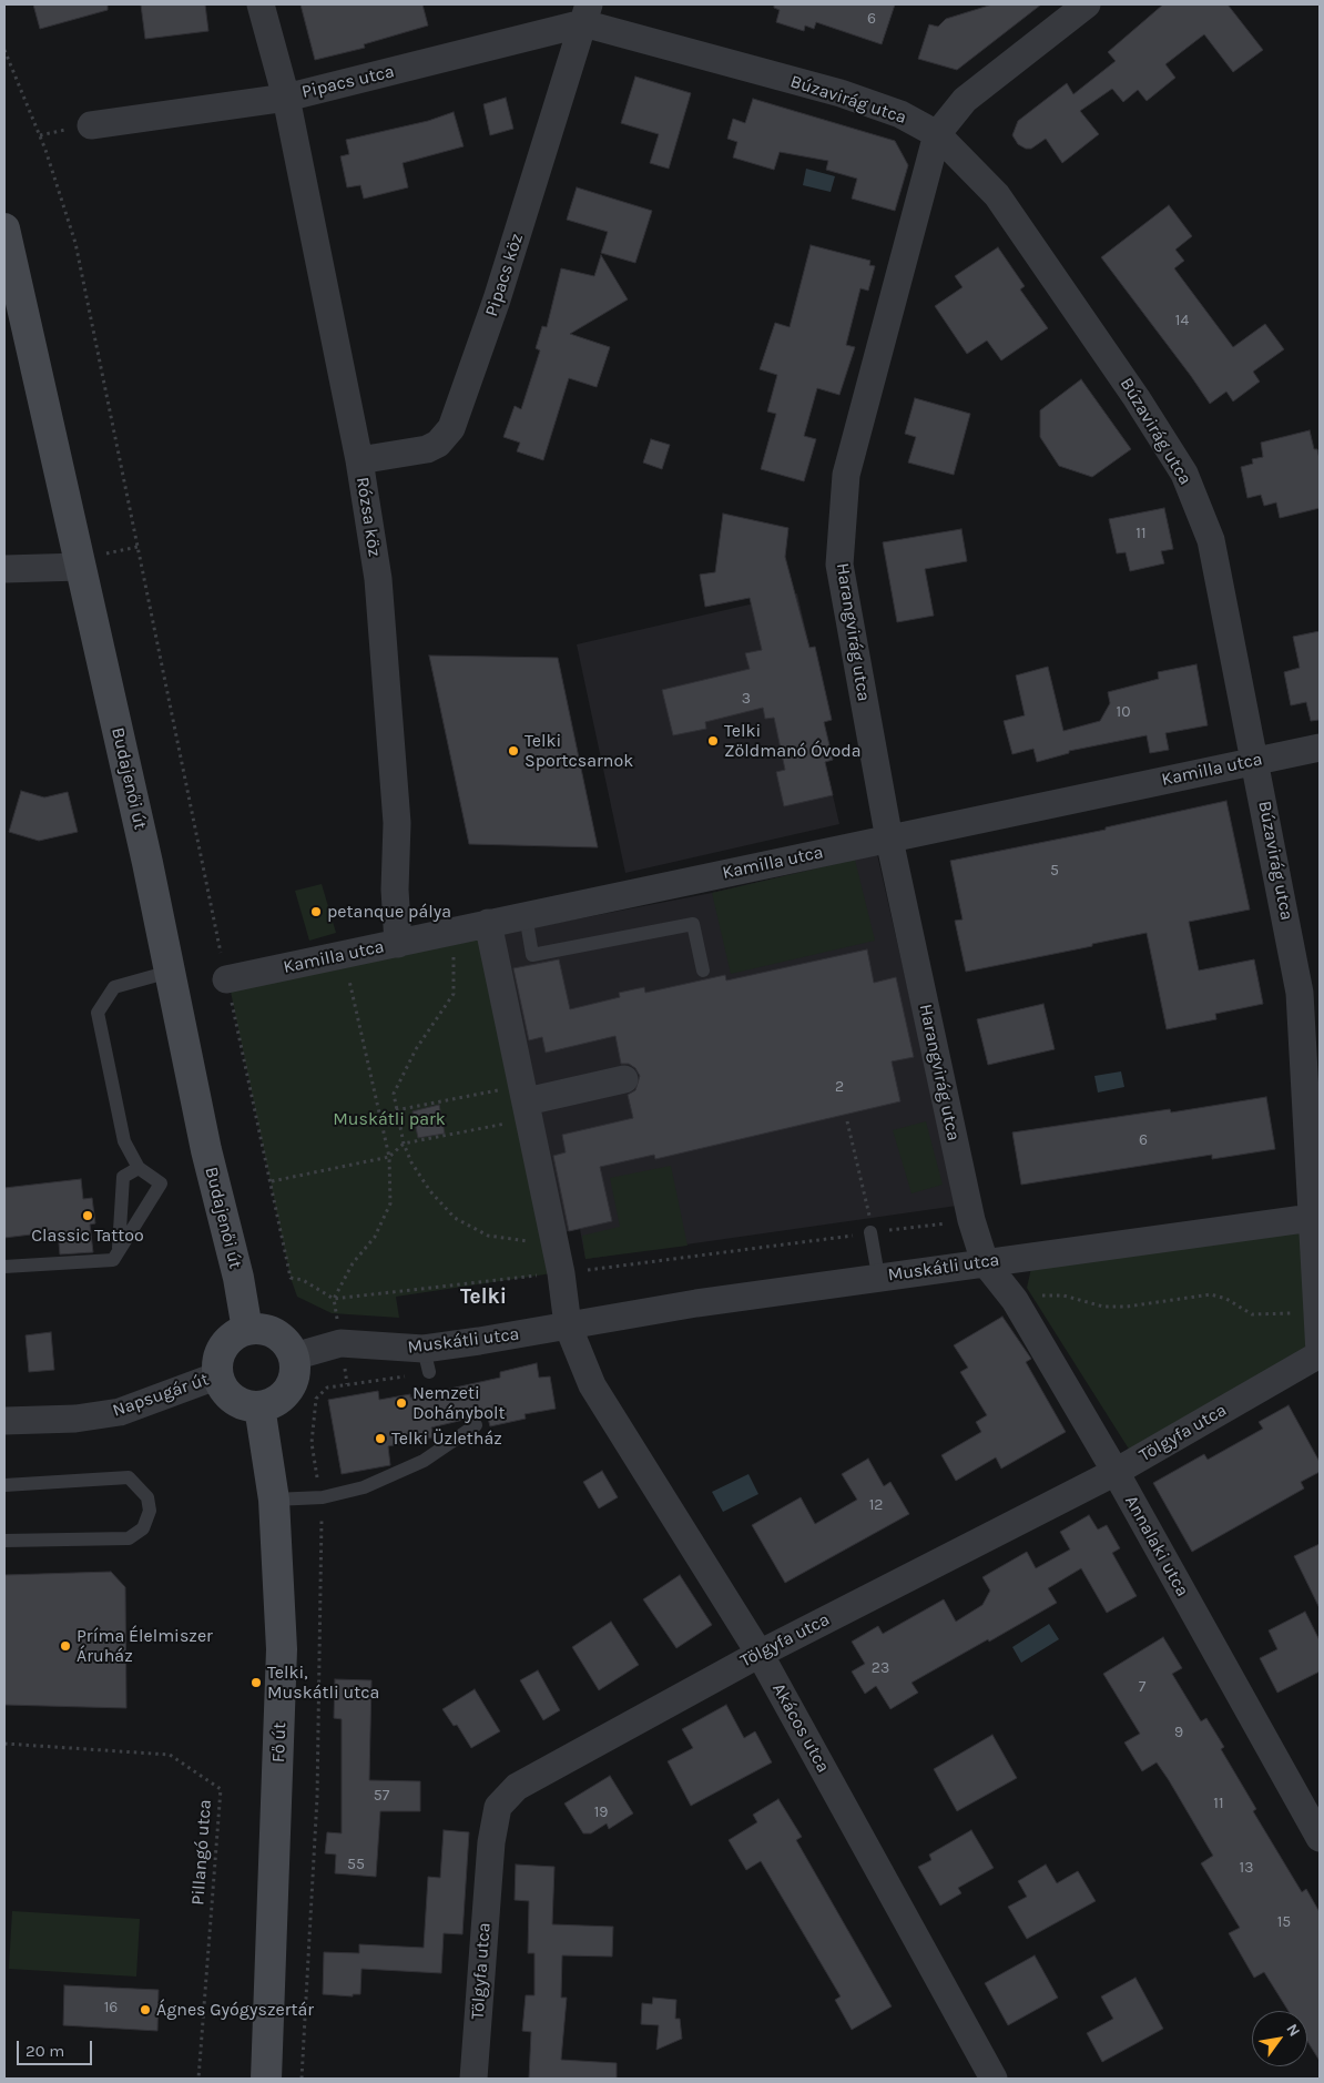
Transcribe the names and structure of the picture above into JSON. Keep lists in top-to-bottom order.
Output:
{
  "streets": {
    "main road": ["Budajenői út", "Fő út"],
    "street": [
      "Pipacs utca",
      "Búzavirág utca",
      "Pipacs köz",
      "Rózsa köz",
      "Harangvirág utca",
      "Kamilla utca",
      "Muskátli utca",
      "Napsugár út",
      "Tölgyfa utca",
      "Annalaki utca",
      "Akácos utca"
    ],
    "path": ["Pillangó utca"]
  },
  "crossings": [
    ["Pipacs utca", "Búzavirág utca"],
    ["Pipacs utca", "Pipacs köz"],
    ["Pipacs utca", "Rózsa köz"],
    ["Búzavirág utca", "Pipacs köz"],
    ["Búzavirág utca", "Harangvirág utca"],
    ["Búzavirág utca", "Kamilla utca"],
    ["Búzavirág utca", "Muskátli utca"],
    ["Búzavirág utca", "Tölgyfa utca"],
    ["Pipacs köz", "Rózsa köz"],
    ["Rózsa köz", "Kamilla utca"],
    ["Harangvirág utca", "Kamilla utca"],
    ["Harangvirág utca", "Muskátli utca"],
    ["Harangvirág utca", "Annalaki utca"],
    ["Budajenői út", "Muskátli utca"],
    ["Budajenői út", "Napsugár út"],
    ["Budajenői út", "Fő út"],
    ["Muskátli utca", "Napsugár út"],
    ["Muskátli utca", "Annalaki utca"],
    ["Muskátli utca", "Akácos utca"],
    ["Muskátli utca", "Fő út"],
    ["Napsugár út", "Fő út"],
    ["Tölgyfa utca", "Annalaki utca"],
    ["Tölgyfa utca", "Akácos utca"]
  ],
  "districts": ["Telki"],
  "parks": ["Muskátli park"],
  "places": [
    "Telki Zöldmanó Óvoda",
    "Telki Sportcsarnok",
    "petanque pálya",
    "Classic Tattoo",
    "Nemzeti Dohánybolt",
    "Telki Üzletház",
    "Príma Élelmiszer Áruház",
    "Telki, Muskátli utca",
    "Ágnes Gyógyszertár"
  ],
  "house_numbers": [
    "6",
    "14",
    "11",
    "3",
    "10",
    "5",
    "2",
    "6",
    "12",
    "23",
    "7",
    "9",
    "57",
    "11",
    "19",
    "55",
    "13",
    "15",
    "16"
  ],
  "scale_bar": "20 m",
  "north": "top right"
}
